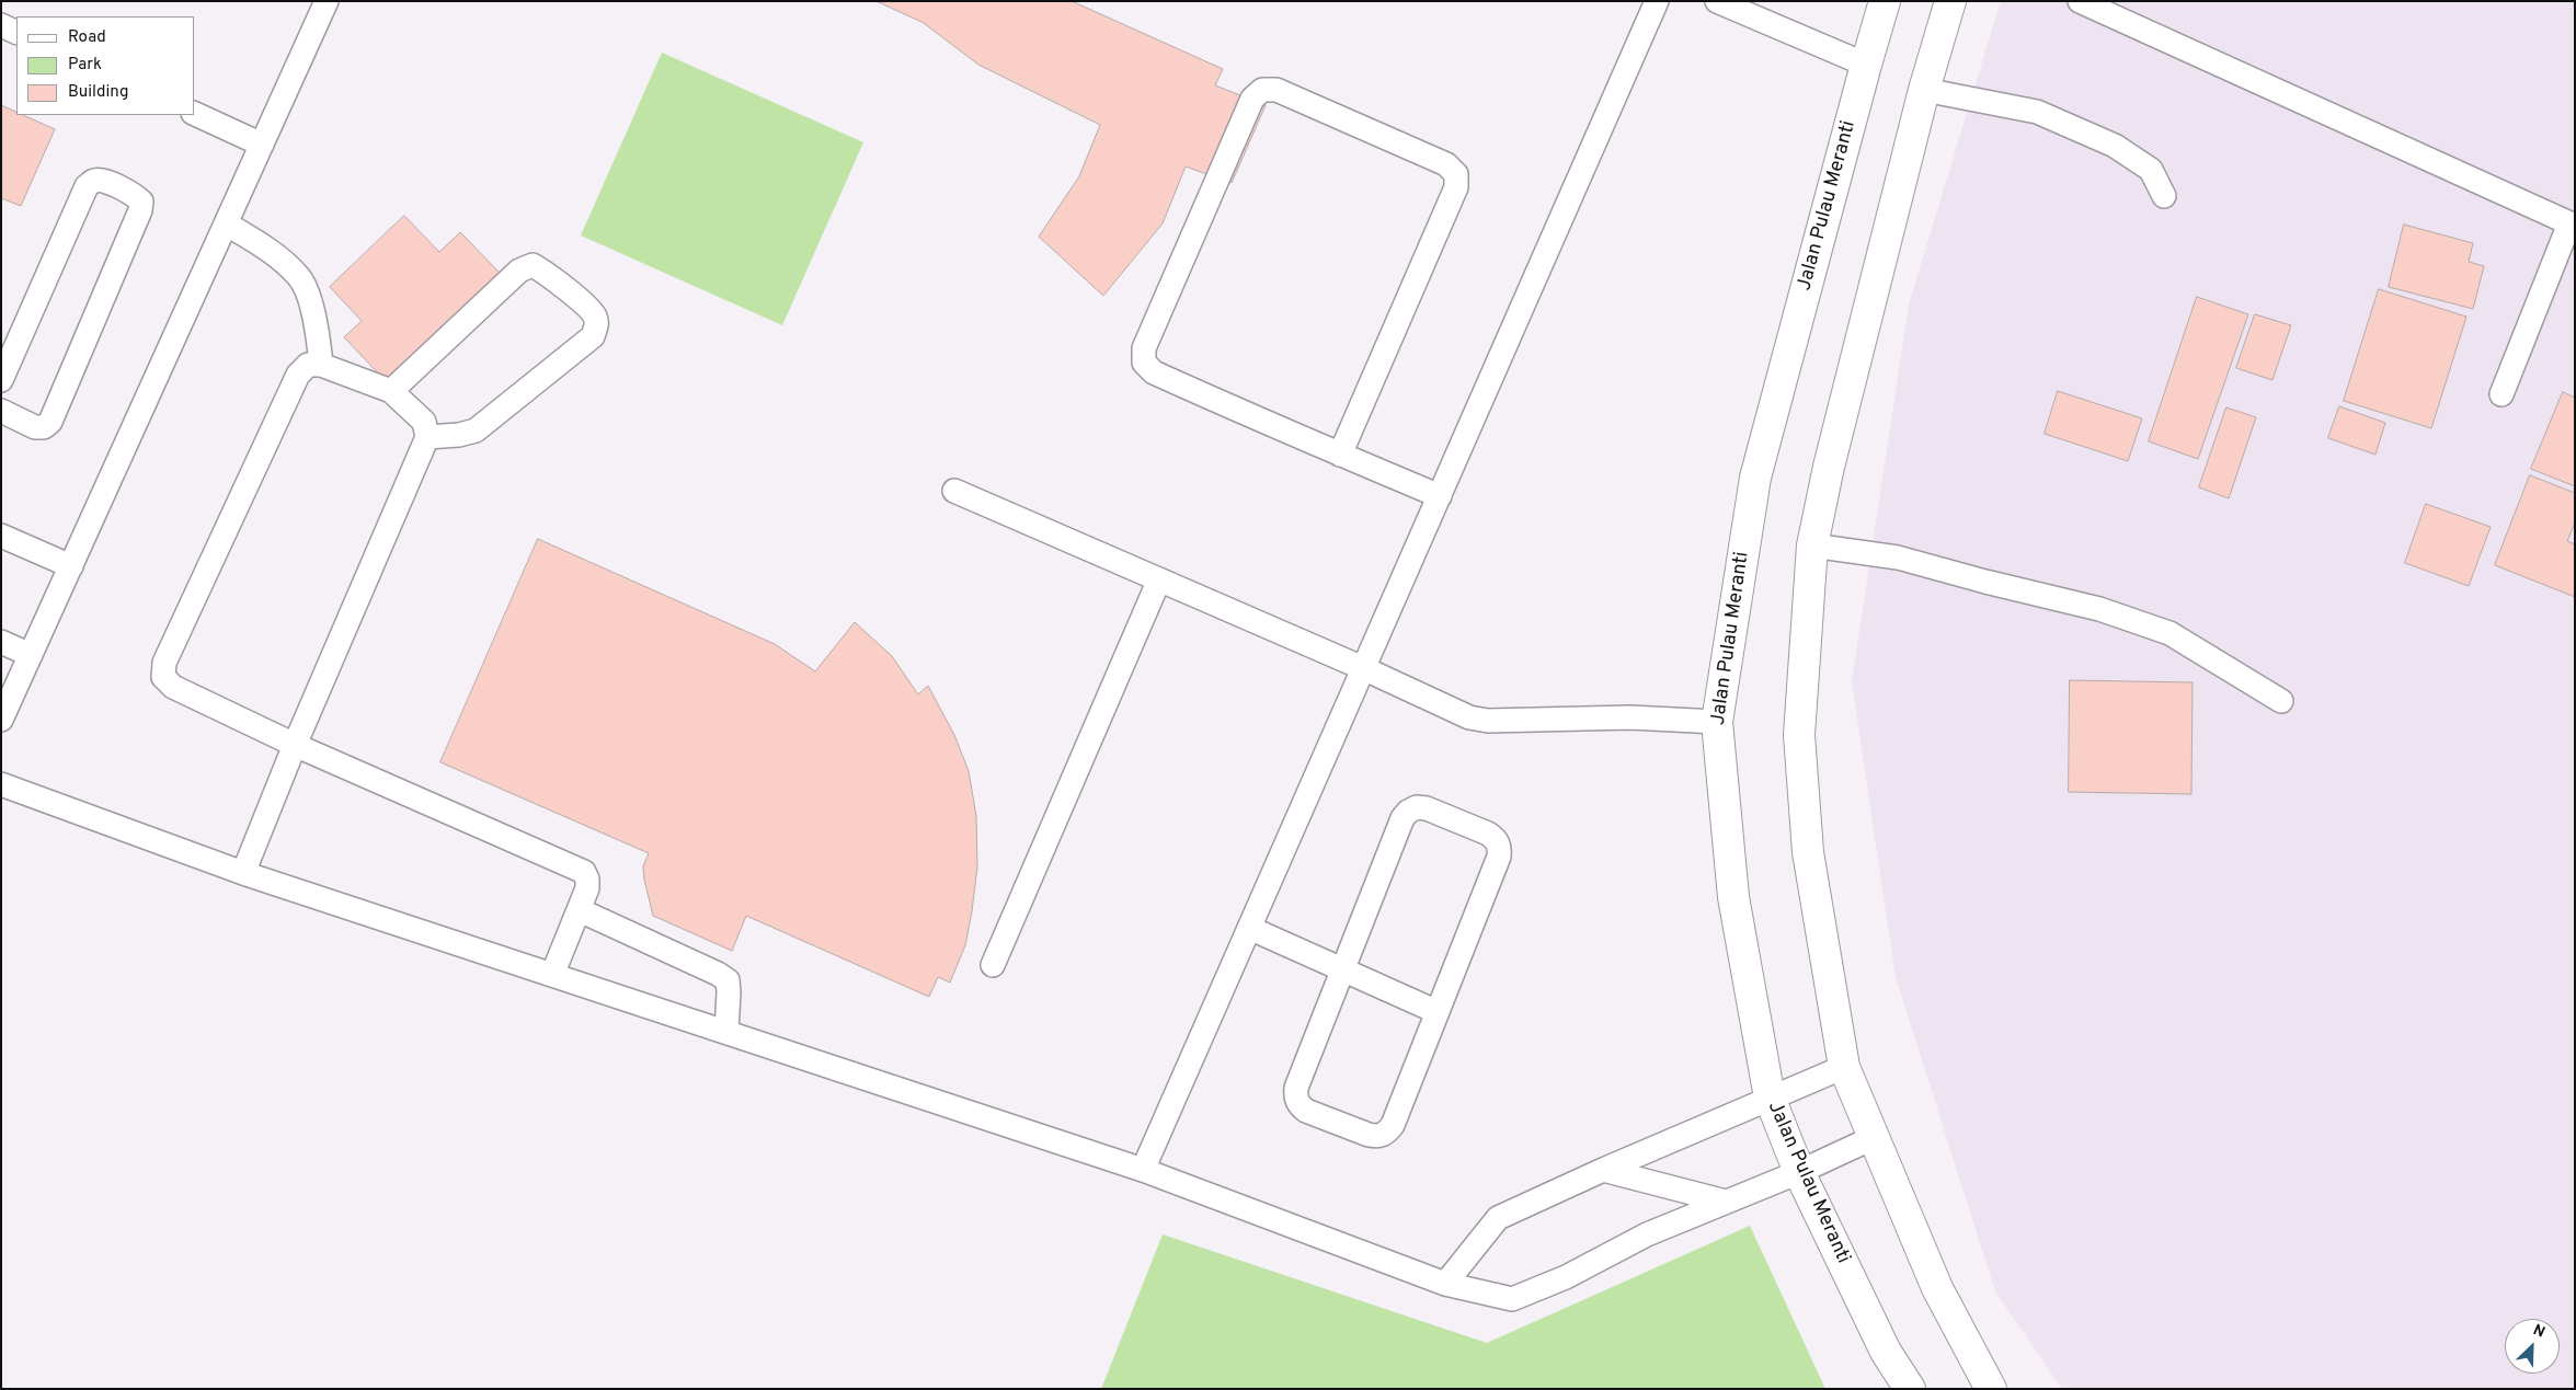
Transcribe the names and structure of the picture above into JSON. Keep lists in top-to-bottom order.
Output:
{
  "streets": {
    "main road": ["Jalan Pulau Meranti"]
  },
  "legend": ["Road", "Park", "Building"],
  "north": "top right"
}
